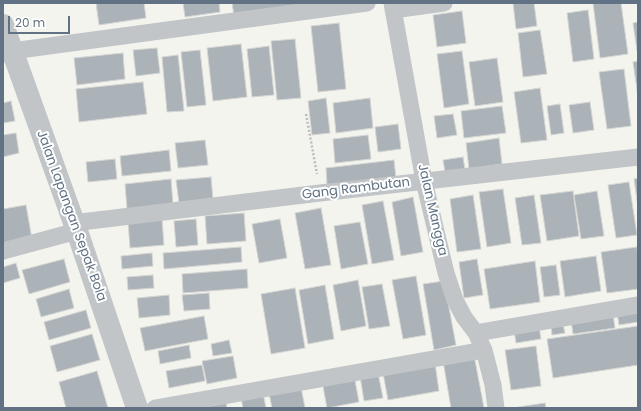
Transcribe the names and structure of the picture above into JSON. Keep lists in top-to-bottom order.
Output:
{
  "streets": {
    "street": ["Gang Rambutan", "Jalan Mangga", "Jalan Lapangan Sepak Bola"]
  },
  "crossings": [
    ["Gang Rambutan", "Jalan Mangga"],
    ["Gang Rambutan", "Jalan Lapangan Sepak Bola"]
  ],
  "scale_bar": "20 m"
}
